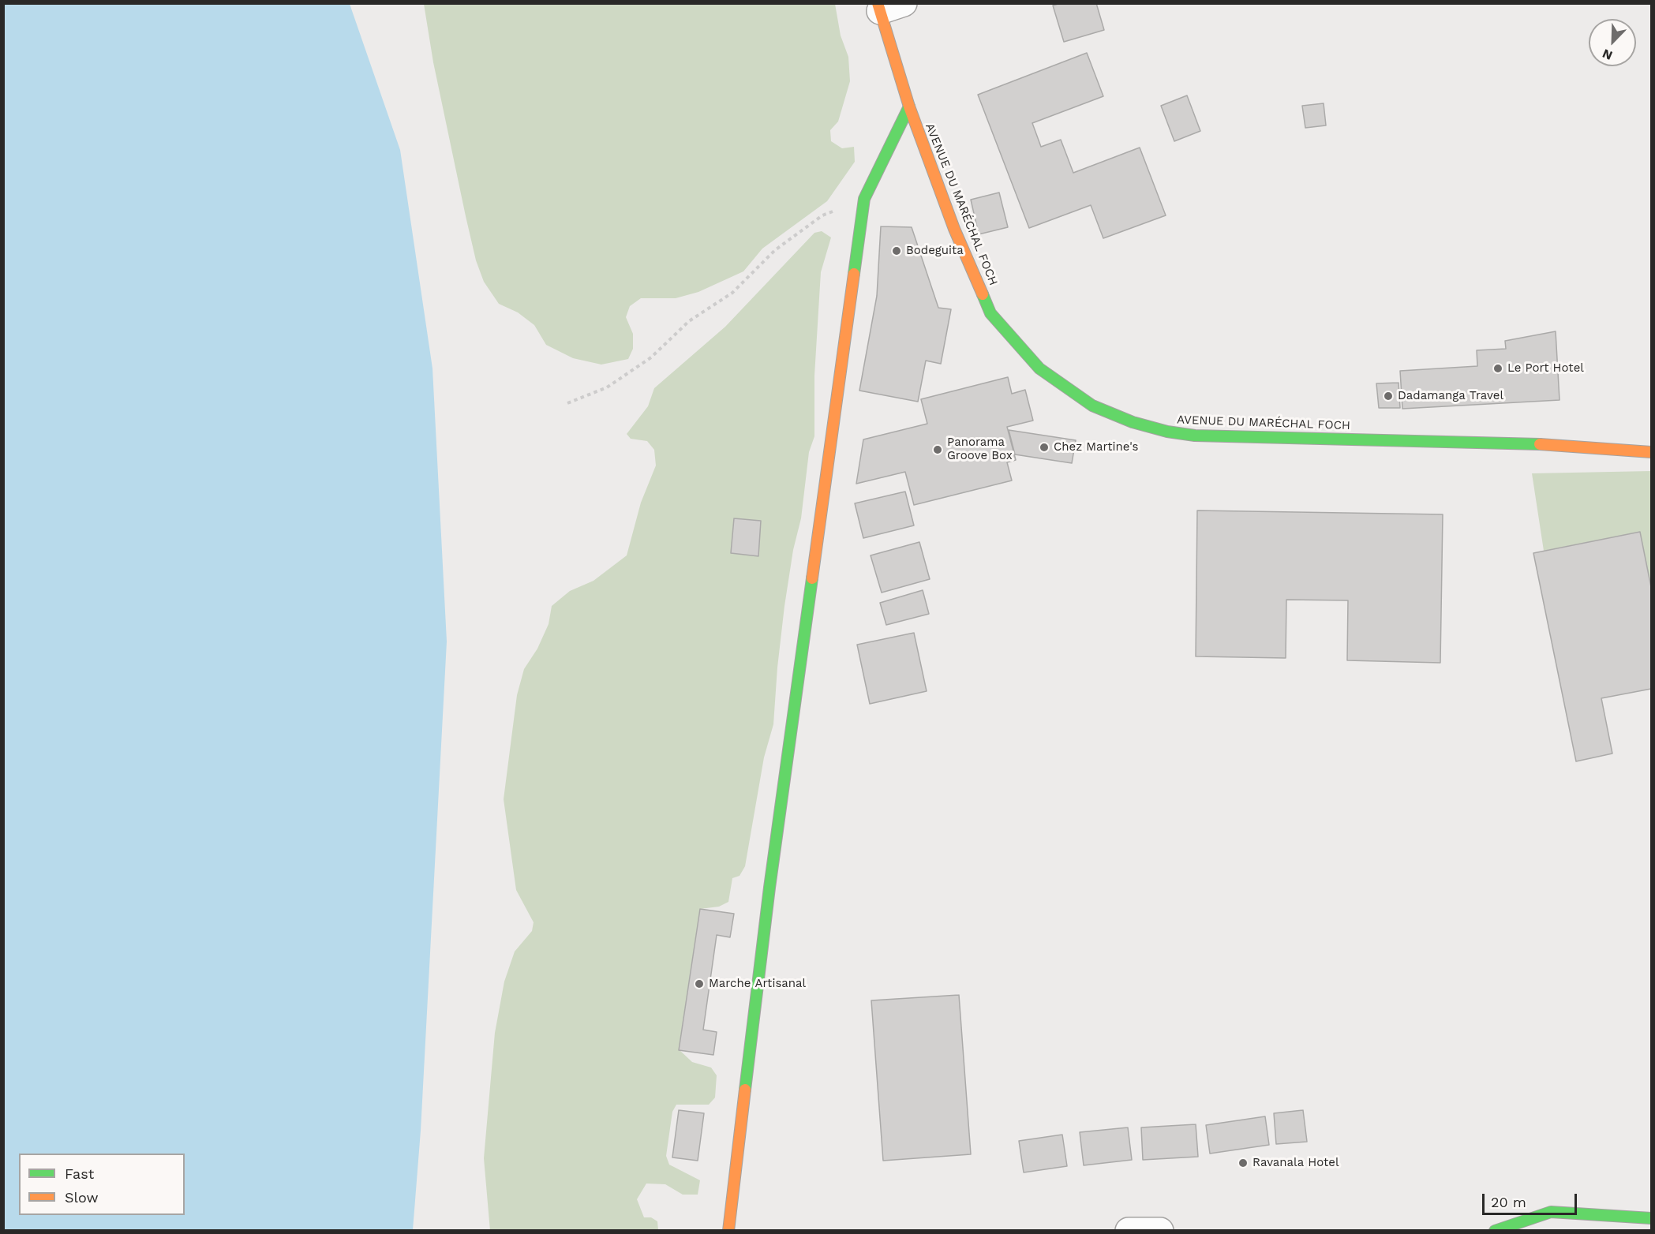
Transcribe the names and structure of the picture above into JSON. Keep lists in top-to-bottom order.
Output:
{
  "streets": {
    "main road": ["AVENUE DU MARÉCHAL FOCH"]
  },
  "places": [
    "Bodeguita",
    "Le Port Hotel",
    "Dadamanga Travel",
    "Chez Martine's",
    "Panorama Groove Box",
    "Marche Artisanal",
    "Ravanala Hotel"
  ],
  "legend": ["Fast", "Slow"],
  "scale_bar": "20 m",
  "north": "bottom left"
}
